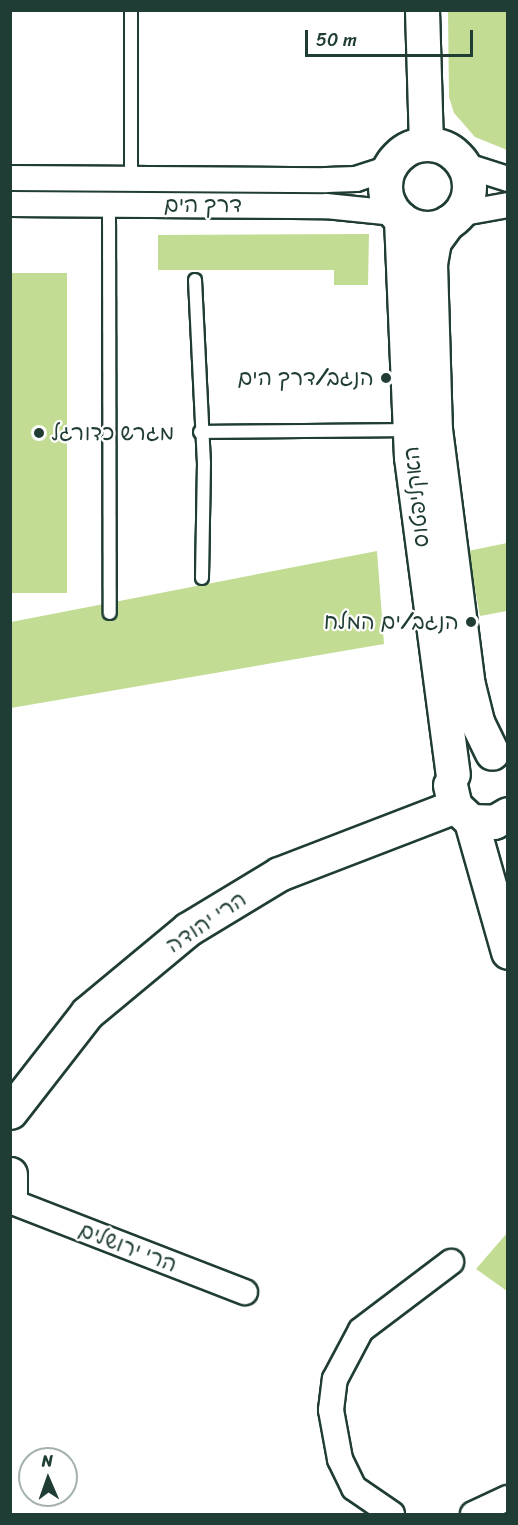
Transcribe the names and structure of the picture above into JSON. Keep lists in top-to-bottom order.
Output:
{
  "streets": {
    "street": [
      "דרך הים",
      "האקליפטוס",
      "הרי יהודה",
      "הרי ירושלים"
    ]
  },
  "crossings": [
    ["דרך הים", "האקליפטוס"],
    ["האקליפטוס", "הרי יהודה"]
  ],
  "places": ["הנגב/דרך הים", "מגרש כדורגל", "הנגב/ים המלח"],
  "scale_bar": "50 m",
  "north": "top"
}
